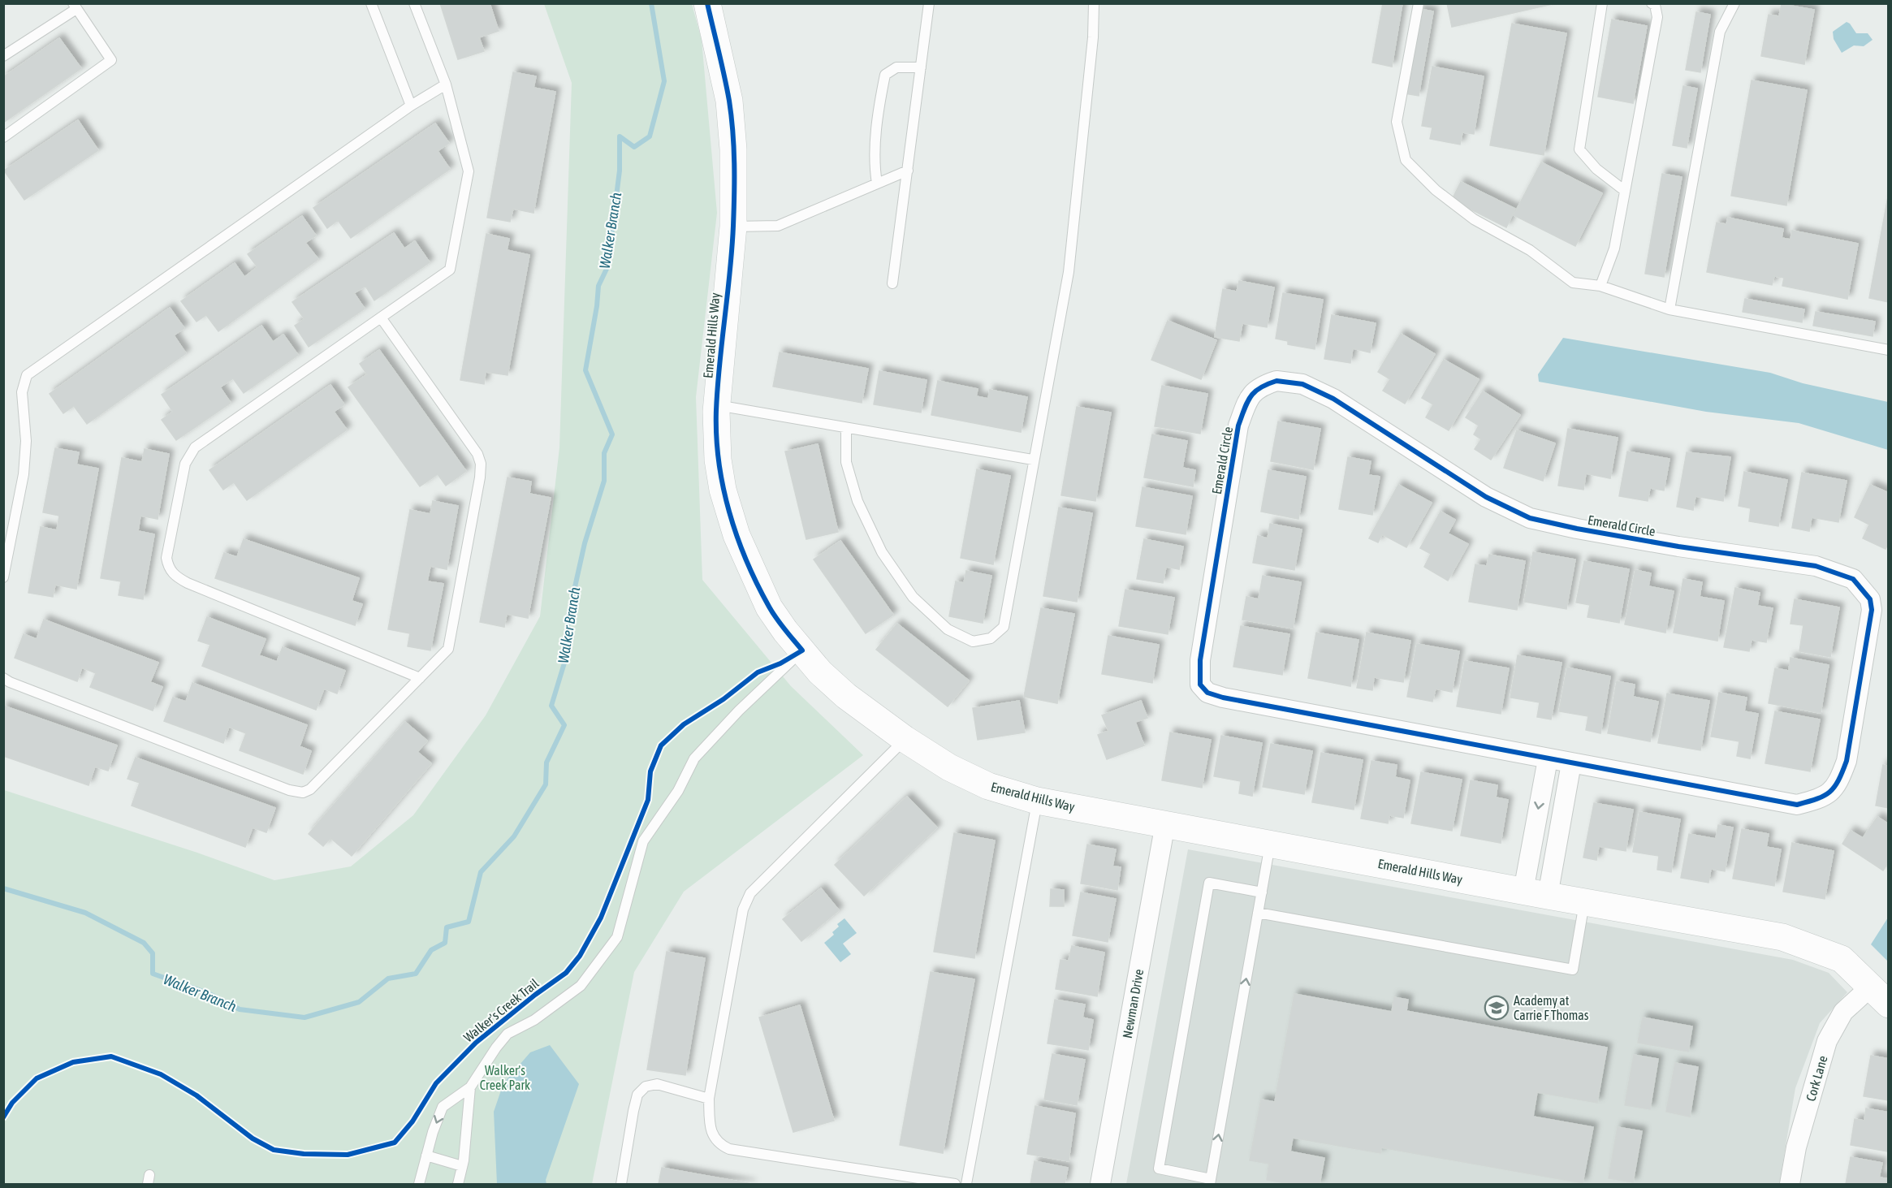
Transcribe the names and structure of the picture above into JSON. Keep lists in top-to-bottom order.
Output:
{
  "streets": {
    "street": [
      "Emerald Hills Way",
      "Emerald Circle",
      "Newman Drive",
      "Cork Lane"
    ],
    "cycle path": ["Walker's Creek Trail"]
  },
  "crossings": [
    ["Emerald Hills Way", "Newman Drive"],
    ["Emerald Hills Way", "Cork Lane"]
  ],
  "water": ["Walker Branch"],
  "parks": ["Walker's Creek Park"],
  "places": {
    "school or university": ["Academy at Carrie F Thomas"]
  }
}
